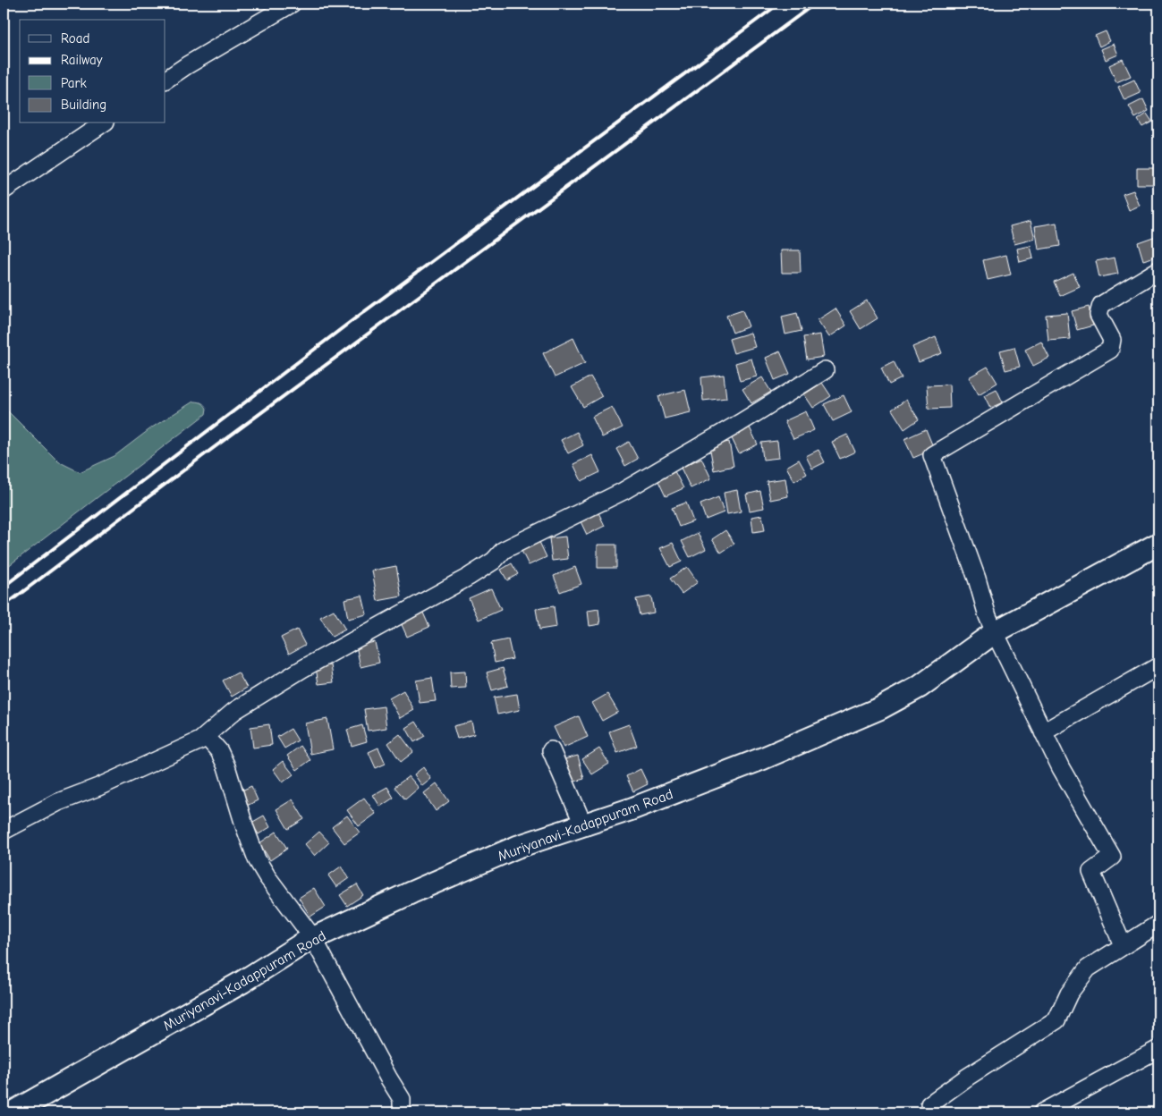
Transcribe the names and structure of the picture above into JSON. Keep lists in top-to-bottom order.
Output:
{
  "streets": {
    "main road": ["Muriyanavi-Kadappuram Road"]
  },
  "legend": [
    "Road",
    "Railway",
    "Park",
    "Building"
  ]
}
